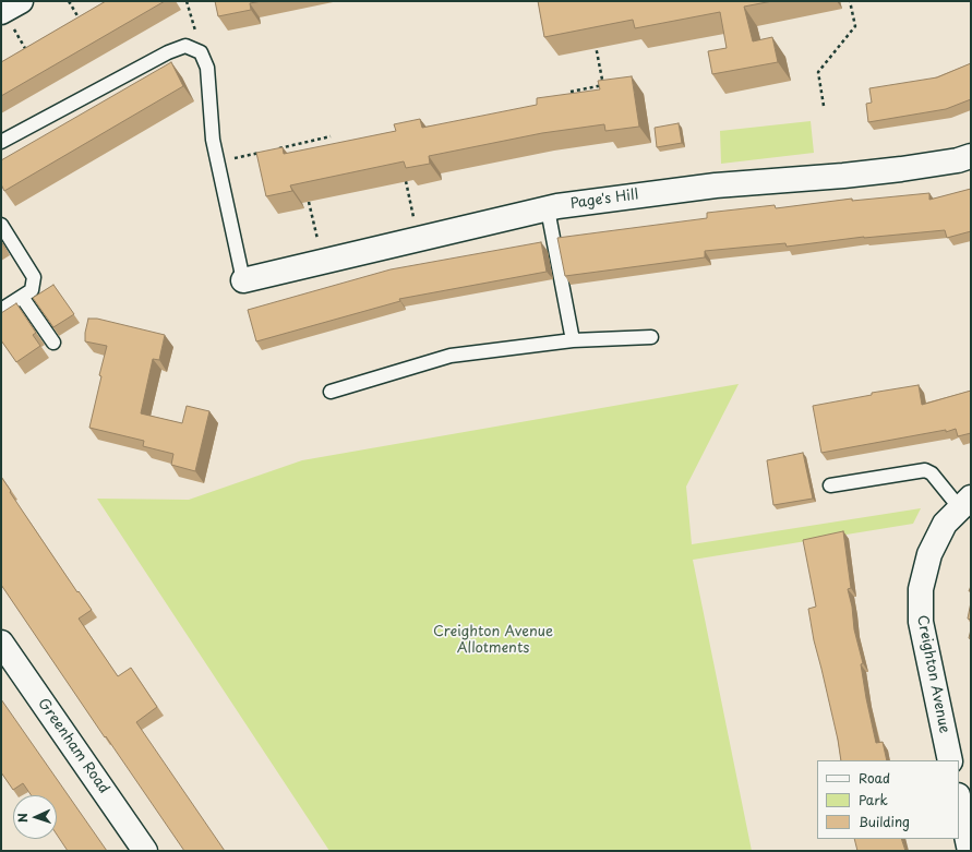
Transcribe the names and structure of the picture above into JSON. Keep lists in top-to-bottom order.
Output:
{
  "streets": {
    "street": ["Page's Hill", "Creighton Avenue", "Greenham Road"]
  },
  "parks": ["Creighton Avenue Allotments"],
  "legend": ["Road", "Park", "Building"],
  "north": "left"
}
